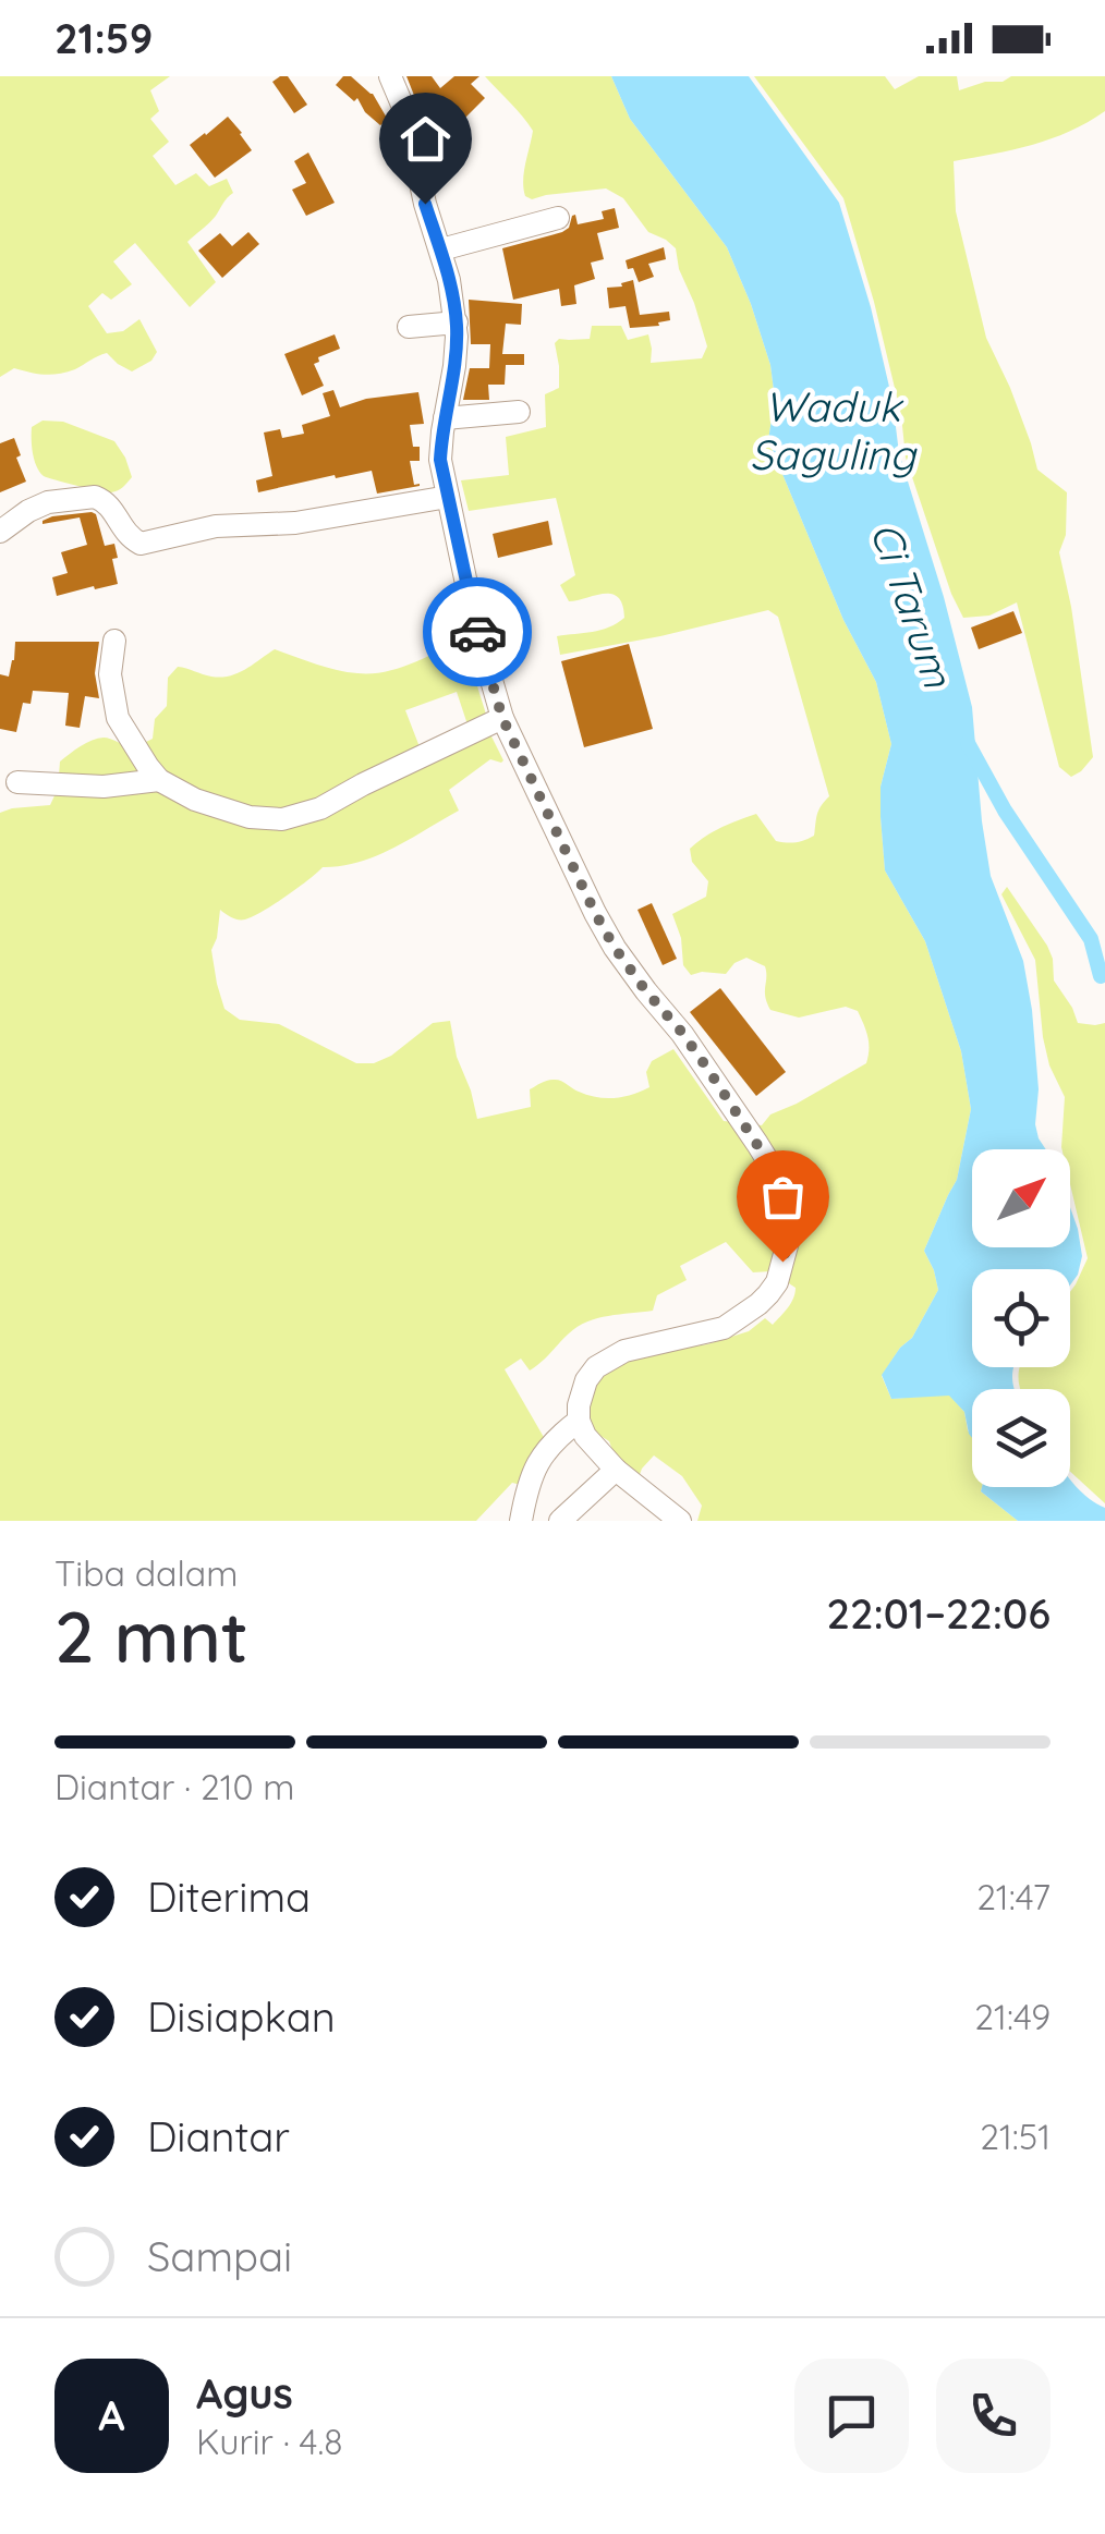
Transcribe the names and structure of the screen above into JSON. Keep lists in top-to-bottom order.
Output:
{
  "water": ["Waduk Saguling", "Ci Tarum"],
  "north": "top right",
  "page": {
    "status": "21:59",
    "heading": ["2 mnt", "Tiba dalam", "22:01–22:06"],
    "panel": ["Agus", "Kurir · 4.8"],
    "bar": "Diantar · 210 m",
    "list": [
      ["Diterima", "21:47"],
      ["Disiapkan", "21:49"],
      ["Diantar", "21:51"],
      "Sampai"
    ],
    "round": "A"
  }
}
